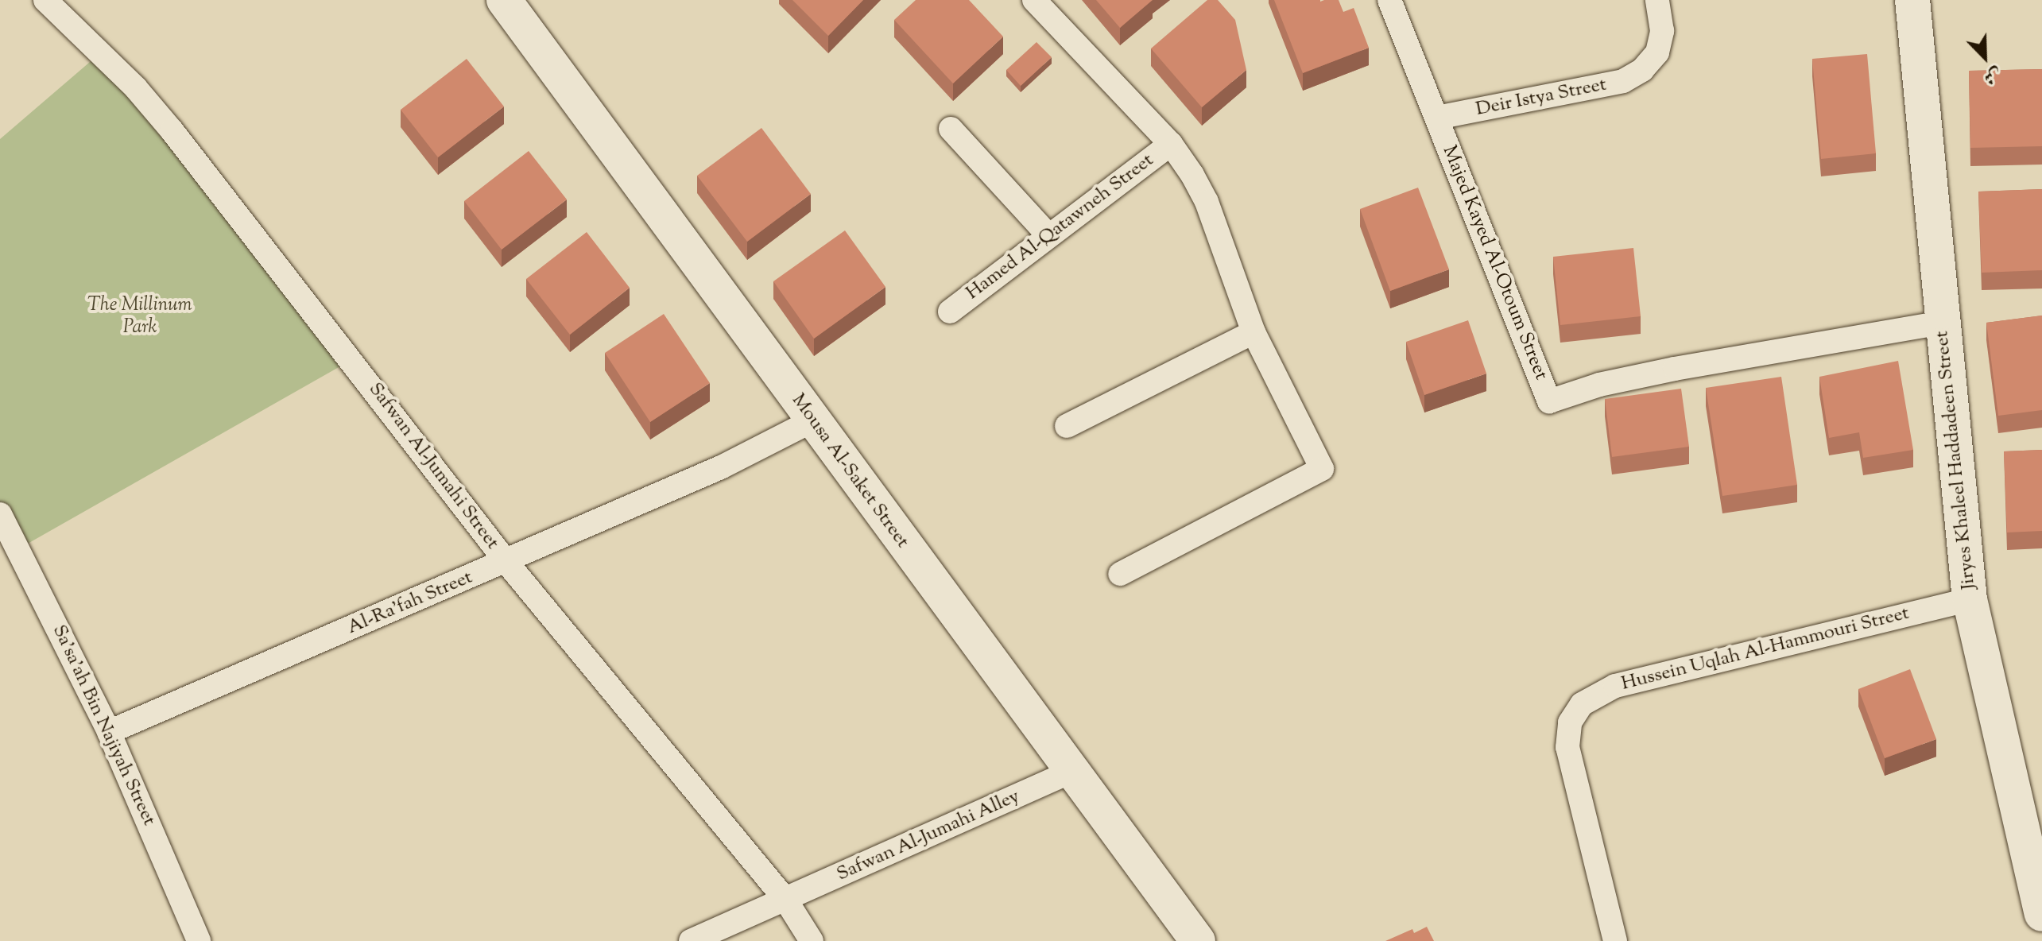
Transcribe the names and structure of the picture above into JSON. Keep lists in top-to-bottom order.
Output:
{
  "streets": {
    "street": [
      "Deir Istya Street",
      "Hamed Al-Qatawneh Street",
      "Majed Kayed Al-Otoum Street",
      "Jiryes Khaleel Haddadeen Street",
      "Safwan Al-Jumahi Street",
      "Mousa Al-Saket Street",
      "Al-Ra'fah Street",
      "Hussein Uqlah Al-Hammouri Street",
      "Sa'sa'ah Bin Najiyah Street",
      "Safwan Al-Jumahi Alley"
    ]
  },
  "crossings": [
    ["Deir Istya Street", "Majed Kayed Al-Otoum Street"],
    ["Majed Kayed Al-Otoum Street", "Jiryes Khaleel Haddadeen Street"],
    ["Jiryes Khaleel Haddadeen Street", "Hussein Uqlah Al-Hammouri Street"],
    ["Safwan Al-Jumahi Street", "Al-Ra'fah Street"],
    ["Safwan Al-Jumahi Street", "Safwan Al-Jumahi Alley"],
    ["Mousa Al-Saket Street", "Al-Ra'fah Street"],
    ["Mousa Al-Saket Street", "Safwan Al-Jumahi Alley"],
    ["Al-Ra'fah Street", "Sa'sa'ah Bin Najiyah Street"]
  ],
  "parks": ["The Millinum Park"],
  "north": "bottom right"
}
